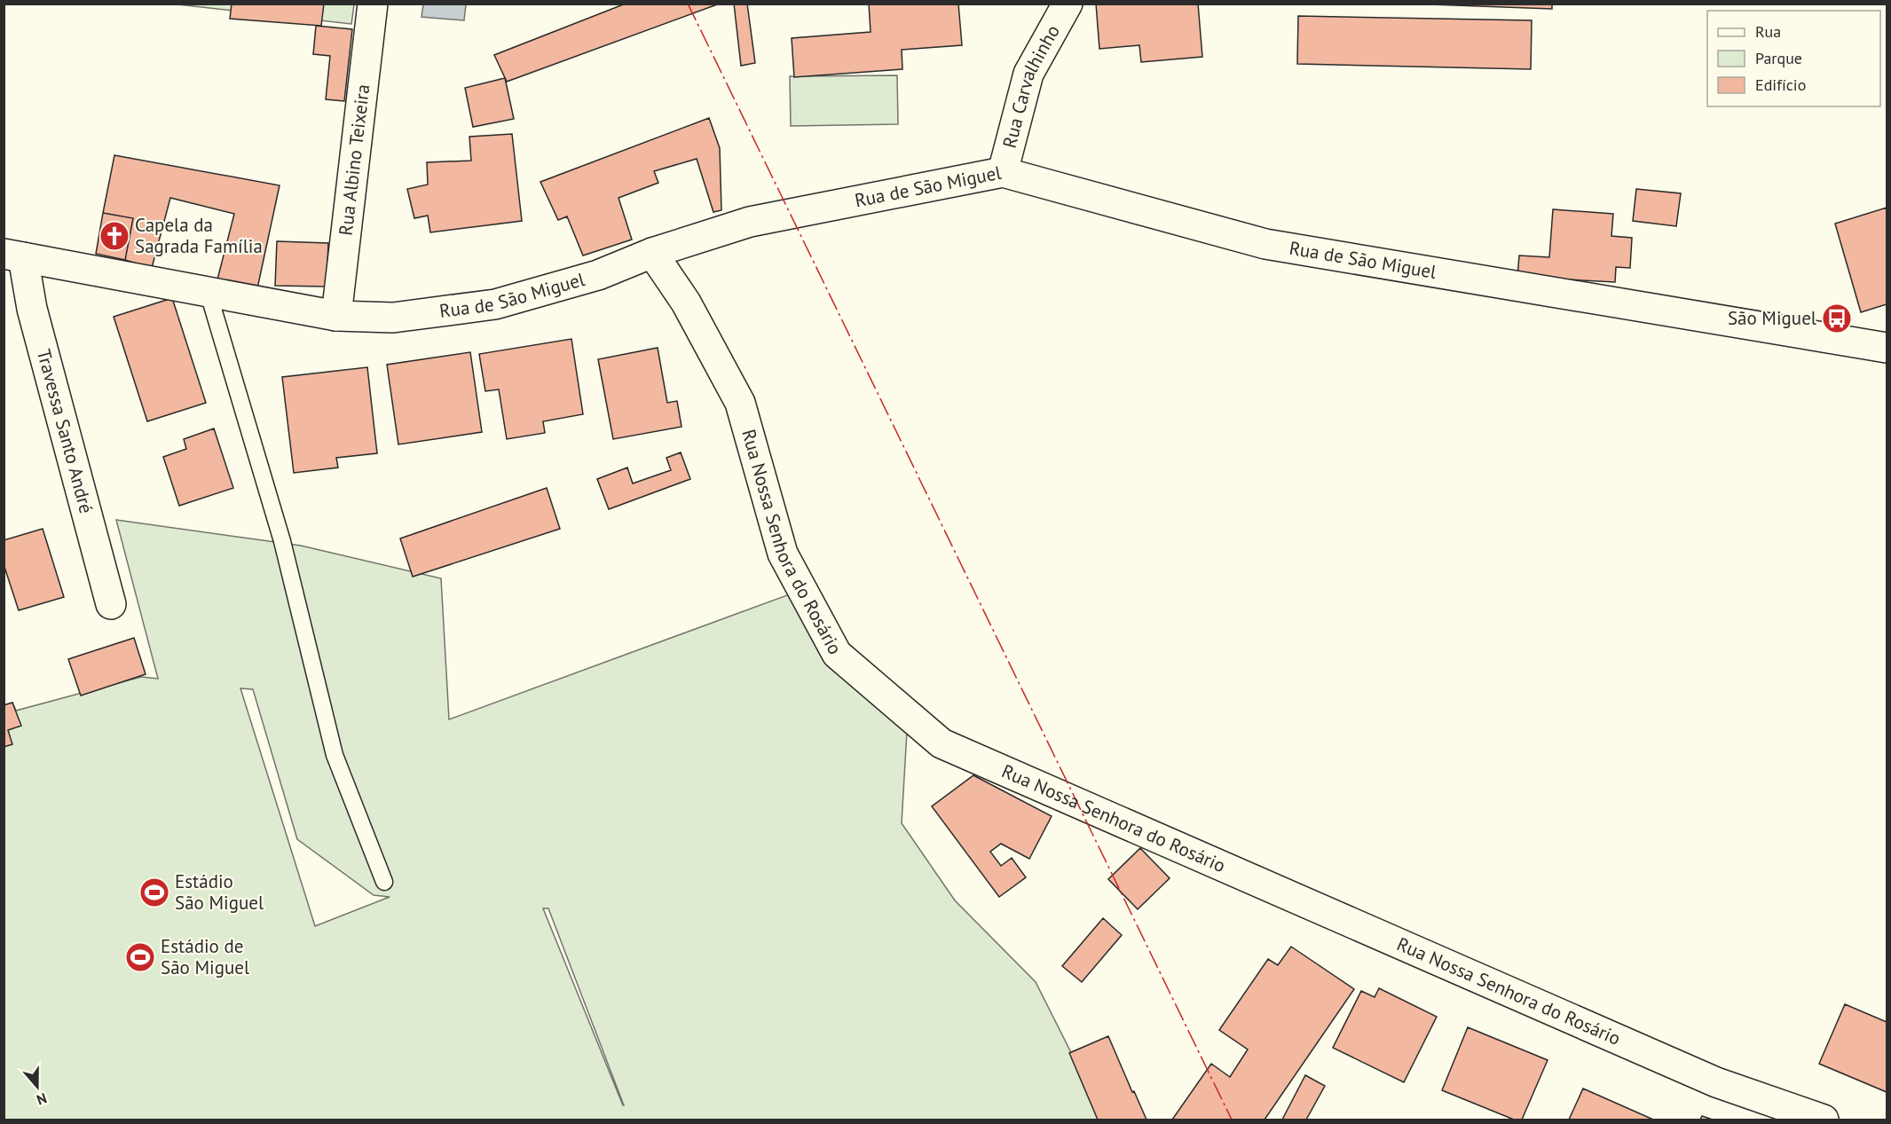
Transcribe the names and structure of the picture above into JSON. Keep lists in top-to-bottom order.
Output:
{
  "streets": {
    "street": [
      "Rua Carvalhinho",
      "Rua Albino Teixeira",
      "Rua de São Miguel",
      "Travessa Santo André",
      "Rua Nossa Senhora do Rosário"
    ]
  },
  "crossings": [
    ["Rua Carvalhinho", "Rua de São Miguel"],
    ["Rua Albino Teixeira", "Rua de São Miguel"],
    ["Rua de São Miguel", "Travessa Santo André"],
    ["Rua de São Miguel", "Rua Nossa Senhora do Rosário"]
  ],
  "places": {
    "church": ["Capela da Sagrada Família"],
    "bus stop": ["São Miguel"],
    "sports": ["Estádio São Miguel", "Estádio de São Miguel"]
  },
  "legend": ["Rua", "Parque", "Edifício"],
  "north": "bottom"
}
